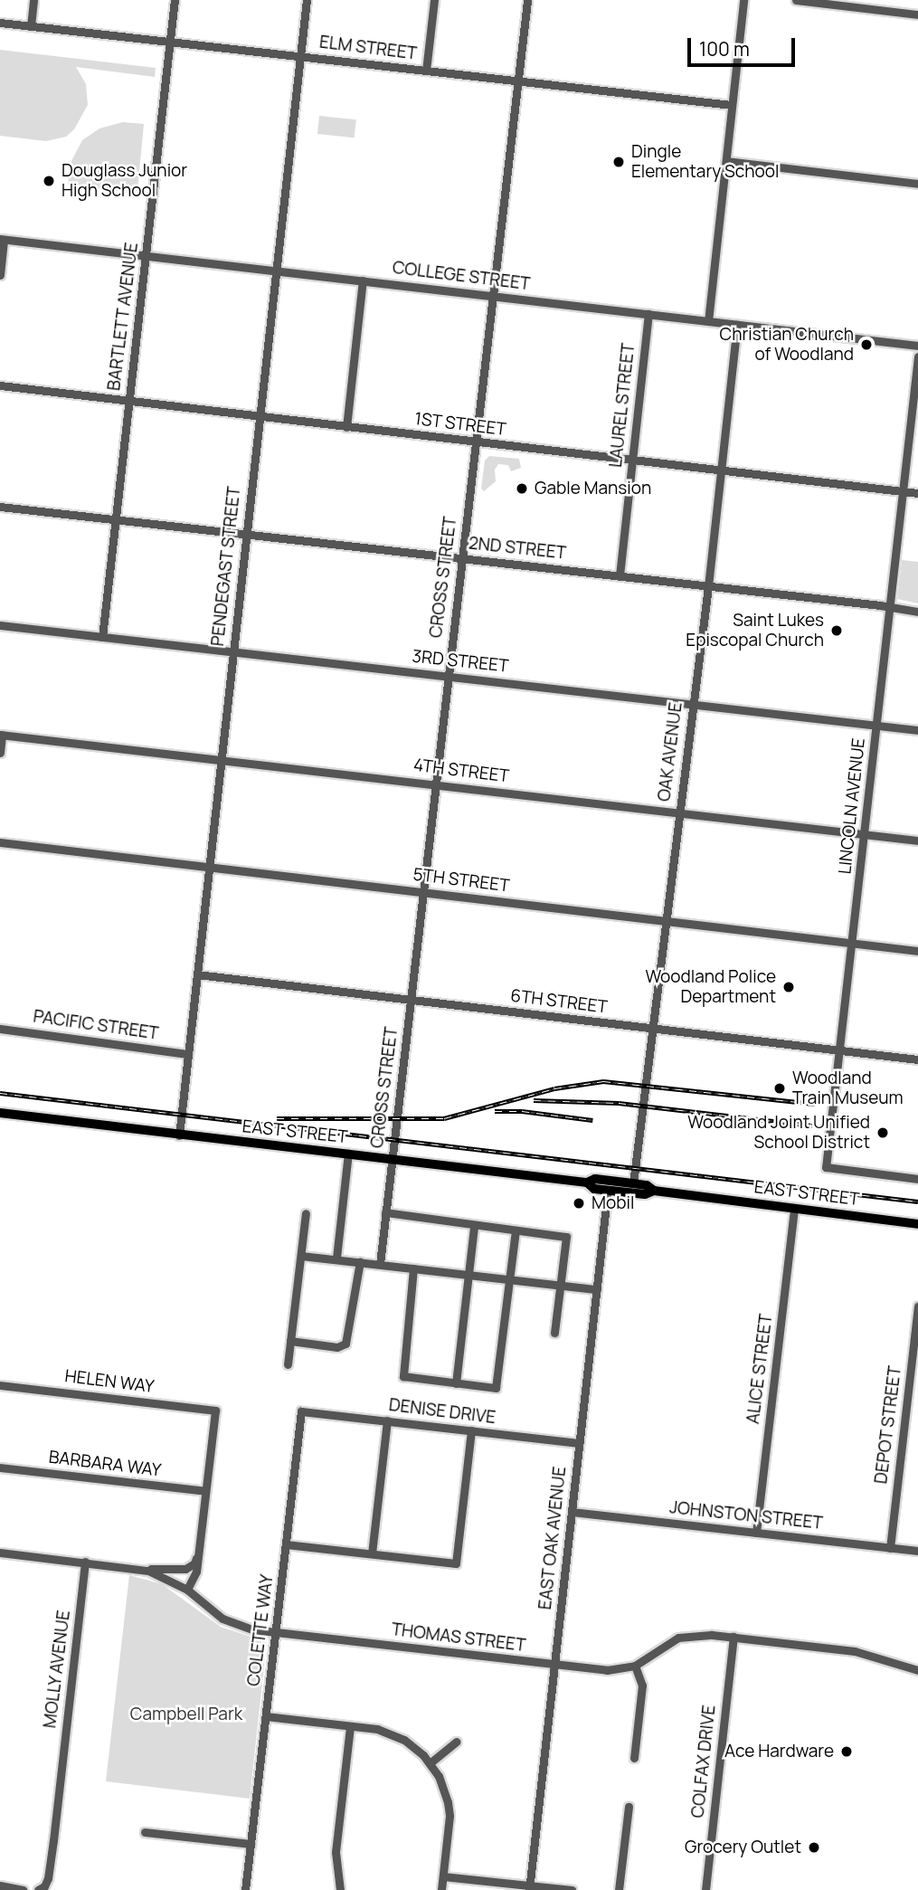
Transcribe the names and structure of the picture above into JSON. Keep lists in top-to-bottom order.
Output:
{
  "streets": {
    "main road": ["EAST STREET"],
    "street": [
      "ELM STREET",
      "COLLEGE STREET",
      "BARTLETT AVENUE",
      "LAUREL STREET",
      "1ST STREET",
      "2ND STREET",
      "PENDEGAST STREET",
      "CROSS STREET",
      "3RD STREET",
      "OAK AVENUE",
      "4TH STREET",
      "LINCOLN AVENUE",
      "5TH STREET",
      "6TH STREET",
      "PACIFIC STREET",
      "ALICE STREET",
      "HELEN WAY",
      "DENISE DRIVE",
      "DEPOT STREET",
      "BARBARA WAY",
      "JOHNSTON STREET",
      "EAST OAK AVENUE",
      "COLETTE WAY",
      "THOMAS STREET",
      "MOLLY AVENUE",
      "COLFAX DRIVE"
    ]
  },
  "crossings": [
    ["ELM STREET", "BARTLETT AVENUE"],
    ["ELM STREET", "PENDEGAST STREET"],
    ["ELM STREET", "CROSS STREET"],
    ["COLLEGE STREET", "BARTLETT AVENUE"],
    ["COLLEGE STREET", "LAUREL STREET"],
    ["COLLEGE STREET", "PENDEGAST STREET"],
    ["COLLEGE STREET", "CROSS STREET"],
    ["COLLEGE STREET", "OAK AVENUE"],
    ["BARTLETT AVENUE", "1ST STREET"],
    ["BARTLETT AVENUE", "2ND STREET"],
    ["BARTLETT AVENUE", "3RD STREET"],
    ["LAUREL STREET", "1ST STREET"],
    ["LAUREL STREET", "2ND STREET"],
    ["1ST STREET", "PENDEGAST STREET"],
    ["1ST STREET", "CROSS STREET"],
    ["1ST STREET", "OAK AVENUE"],
    ["1ST STREET", "LINCOLN AVENUE"],
    ["2ND STREET", "PENDEGAST STREET"],
    ["2ND STREET", "CROSS STREET"],
    ["2ND STREET", "OAK AVENUE"],
    ["2ND STREET", "LINCOLN AVENUE"],
    ["PENDEGAST STREET", "3RD STREET"],
    ["PENDEGAST STREET", "4TH STREET"],
    ["PENDEGAST STREET", "5TH STREET"],
    ["PENDEGAST STREET", "6TH STREET"],
    ["PENDEGAST STREET", "PACIFIC STREET"],
    ["PENDEGAST STREET", "EAST STREET"],
    ["CROSS STREET", "3RD STREET"],
    ["CROSS STREET", "4TH STREET"],
    ["CROSS STREET", "5TH STREET"],
    ["CROSS STREET", "6TH STREET"],
    ["CROSS STREET", "EAST STREET"],
    ["3RD STREET", "OAK AVENUE"],
    ["3RD STREET", "LINCOLN AVENUE"],
    ["OAK AVENUE", "4TH STREET"],
    ["OAK AVENUE", "5TH STREET"],
    ["OAK AVENUE", "6TH STREET"],
    ["OAK AVENUE", "EAST STREET"],
    ["4TH STREET", "LINCOLN AVENUE"],
    ["LINCOLN AVENUE", "5TH STREET"],
    ["LINCOLN AVENUE", "6TH STREET"],
    ["EAST STREET", "ALICE STREET"],
    ["EAST STREET", "EAST OAK AVENUE"],
    ["ALICE STREET", "JOHNSTON STREET"],
    ["HELEN WAY", "BARBARA WAY"],
    ["DENISE DRIVE", "EAST OAK AVENUE"],
    ["DENISE DRIVE", "COLETTE WAY"],
    ["DEPOT STREET", "JOHNSTON STREET"],
    ["JOHNSTON STREET", "EAST OAK AVENUE"],
    ["EAST OAK AVENUE", "THOMAS STREET"],
    ["COLETTE WAY", "THOMAS STREET"],
    ["THOMAS STREET", "MOLLY AVENUE"],
    ["THOMAS STREET", "COLFAX DRIVE"]
  ],
  "parks": ["Campbell Park"],
  "places": [
    "Dingle Elementary School",
    "Douglass Junior High School",
    "Christian Church of Woodland",
    "Gable Mansion",
    "Saint Lukes Episcopal Church",
    "Woodland Police Department",
    "Woodland Train Museum",
    "Woodland Joint Unified School District",
    "Mobil",
    "Ace Hardware",
    "Grocery Outlet"
  ],
  "scale_bar": "100 m"
}
